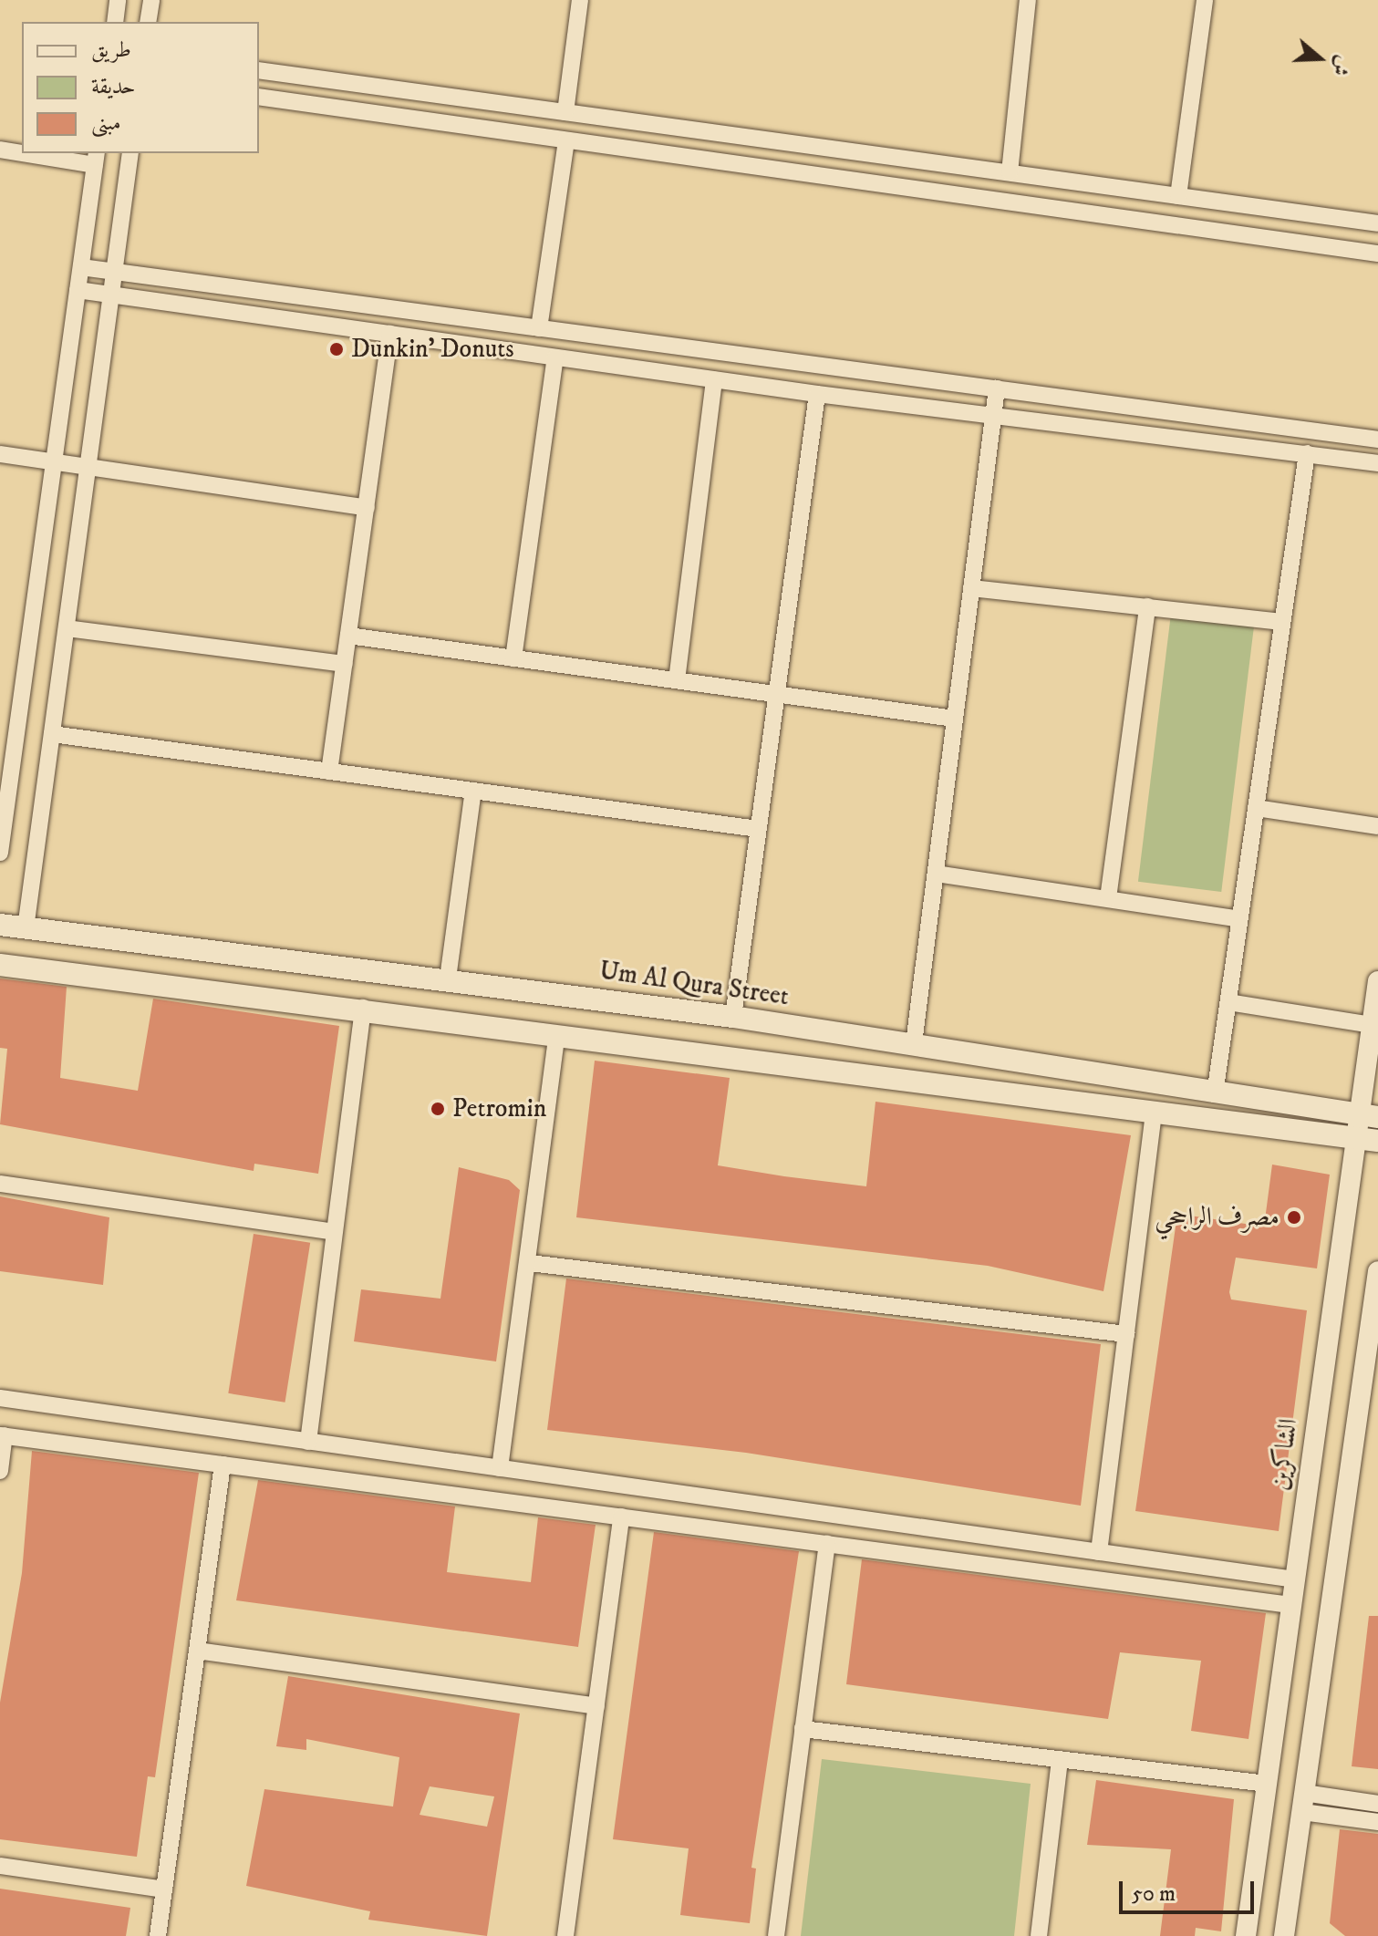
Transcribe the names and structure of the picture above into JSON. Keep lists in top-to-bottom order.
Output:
{
  "streets": {
    "main road": ["Um Al Qura Street"],
    "street": ["الشاكرين"]
  },
  "crossings": [
    ["Um Al Qura Street", "الشاكرين"]
  ],
  "places": ["Dunkin' Donuts", "Petromin", "مصرف الراجحي"],
  "legend": ["طريق", "حديقة", "مبنى"],
  "scale_bar": "50 m",
  "north": "right"
}
